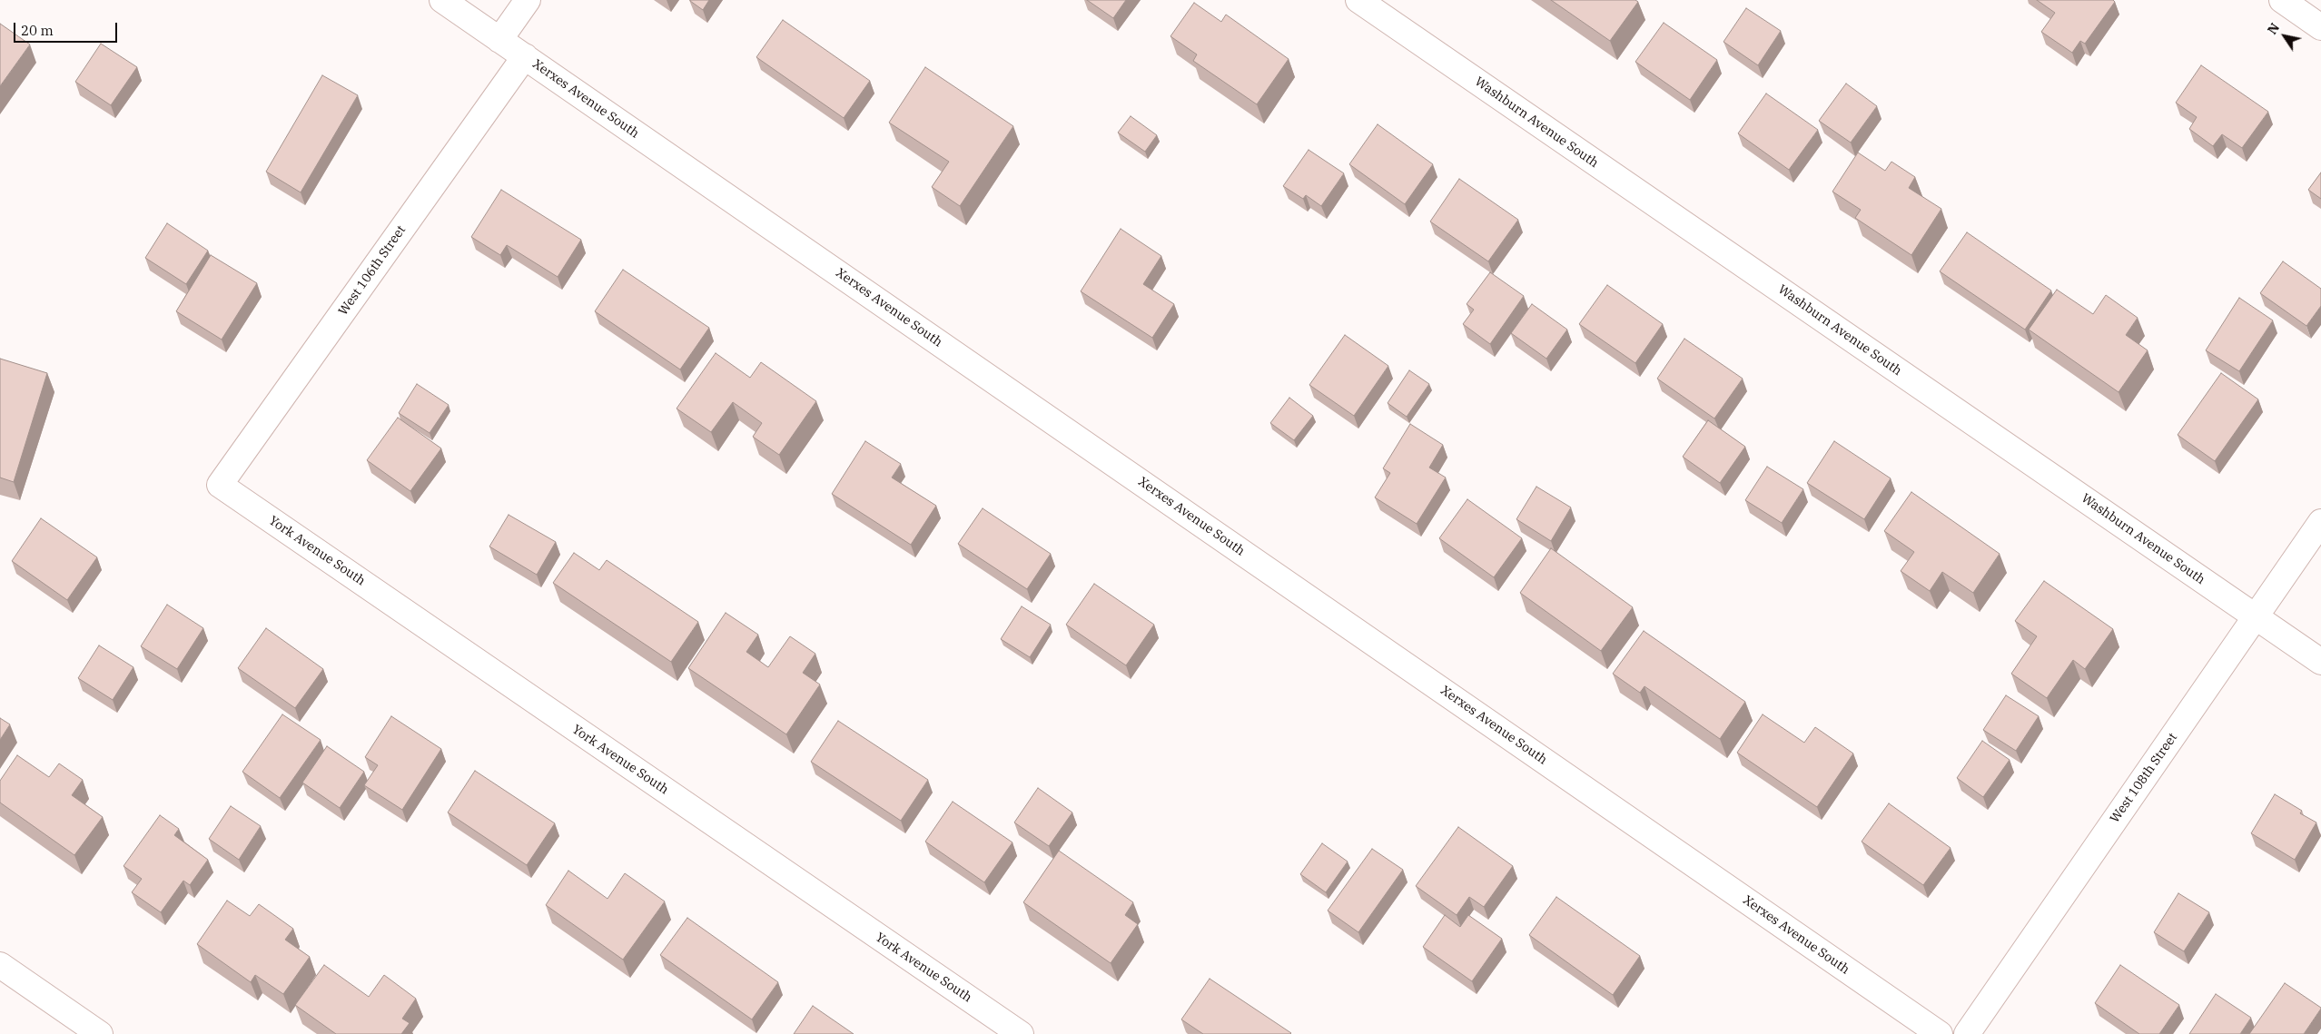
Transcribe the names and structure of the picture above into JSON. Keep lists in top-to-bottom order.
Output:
{
  "streets": {
    "street": [
      "Xerxes Avenue South",
      "Washburn Avenue South",
      "West 106th Street",
      "York Avenue South",
      "West 108th Street"
    ]
  },
  "crossings": [
    ["Xerxes Avenue South", "West 106th Street"],
    ["Washburn Avenue South", "West 108th Street"],
    ["West 106th Street", "York Avenue South"]
  ],
  "scale_bar": "20 m",
  "north": "top left"
}
